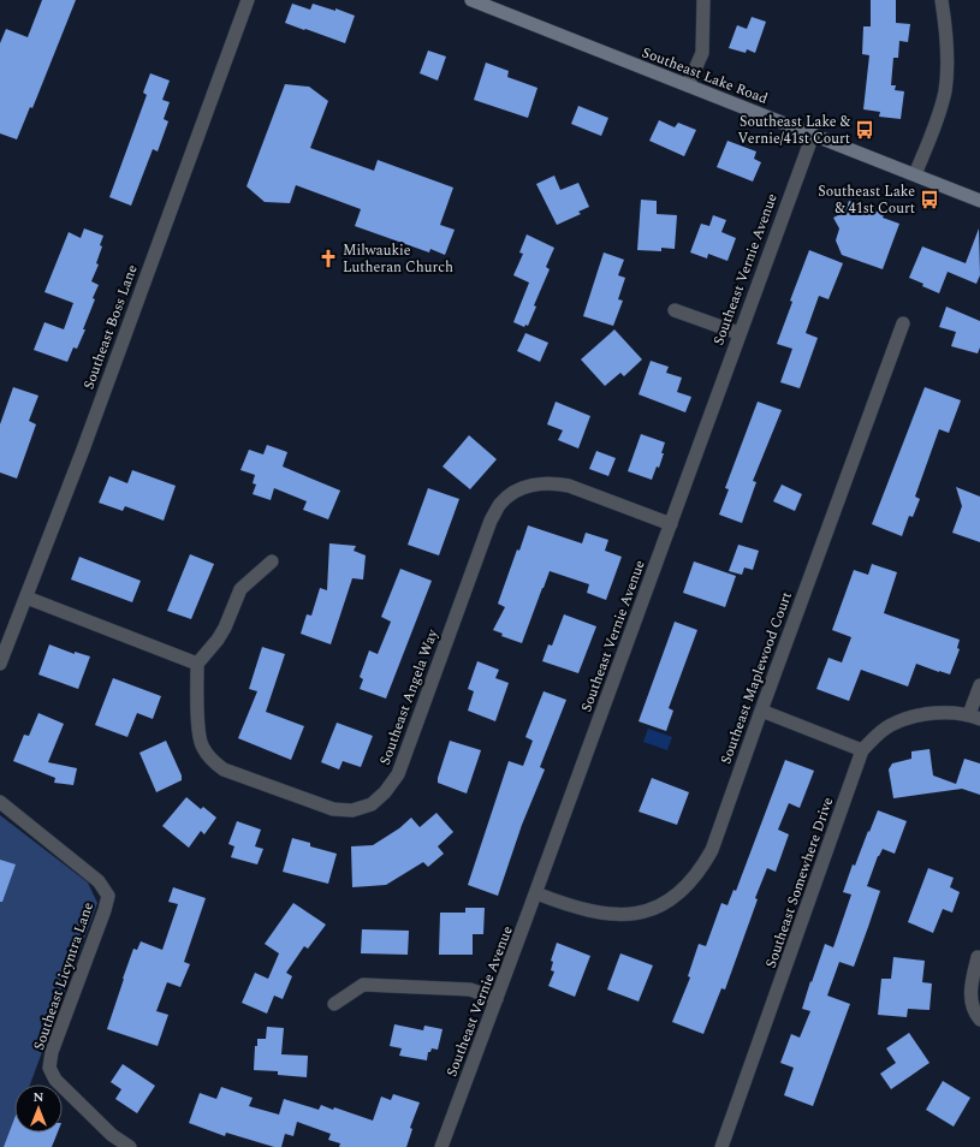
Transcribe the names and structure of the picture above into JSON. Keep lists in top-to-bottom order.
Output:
{
  "streets": {
    "main road": ["Southeast Lake Road"],
    "street": [
      "Southeast Vernie Avenue",
      "Southeast Boss Lane",
      "Southeast Maplewood Court",
      "Southeast Angela Way",
      "Southeast Somewhere Drive",
      "Southeast Licyntra Lane"
    ]
  },
  "crossings": [
    ["Southeast Lake Road", "Southeast Vernie Avenue"],
    ["Southeast Vernie Avenue", "Southeast Maplewood Court"],
    ["Southeast Vernie Avenue", "Southeast Angela Way"]
  ],
  "places": {
    "bus stop": ["Southeast Lake & Vernie/41st Court", "Southeast Lake & 41st Court"],
    "church": ["Milwaukie Lutheran Church"]
  },
  "north": "top"
}
